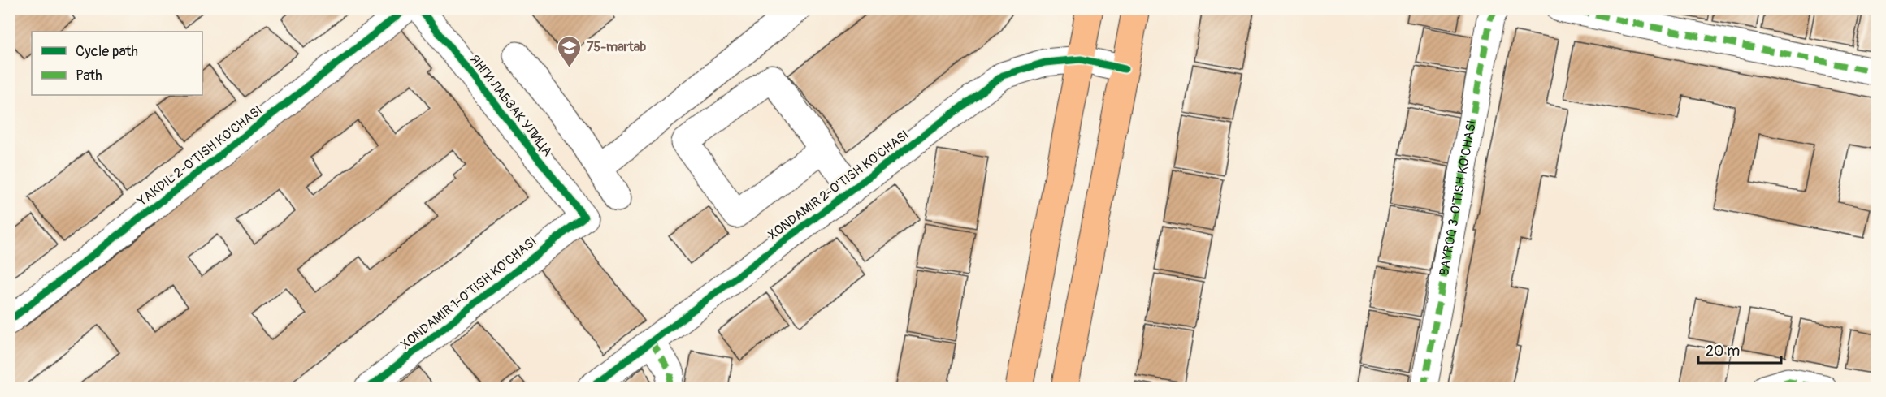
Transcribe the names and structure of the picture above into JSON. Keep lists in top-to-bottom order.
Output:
{
  "streets": {
    "street": [
      "ЯНГИ ЛАБЗАК УЛИЦА",
      "YAKDIL 2-O'TISH KO'CHASI",
      "XONDAMIR 2-O'TISH KO'CHASI",
      "BAYROQ 3-O'TISH KO'CHASI",
      "XONDAMIR 1-O'TISH KO'CHASI"
    ]
  },
  "crossings": [
    ["ЯНГИ ЛАБЗАК УЛИЦА", "XONDAMIR 1-O'TISH KO'CHASI"]
  ],
  "places": {
    "school or university": ["75-martab"]
  },
  "legend": ["Cycle path", "Path"],
  "scale_bar": "20 m"
}
